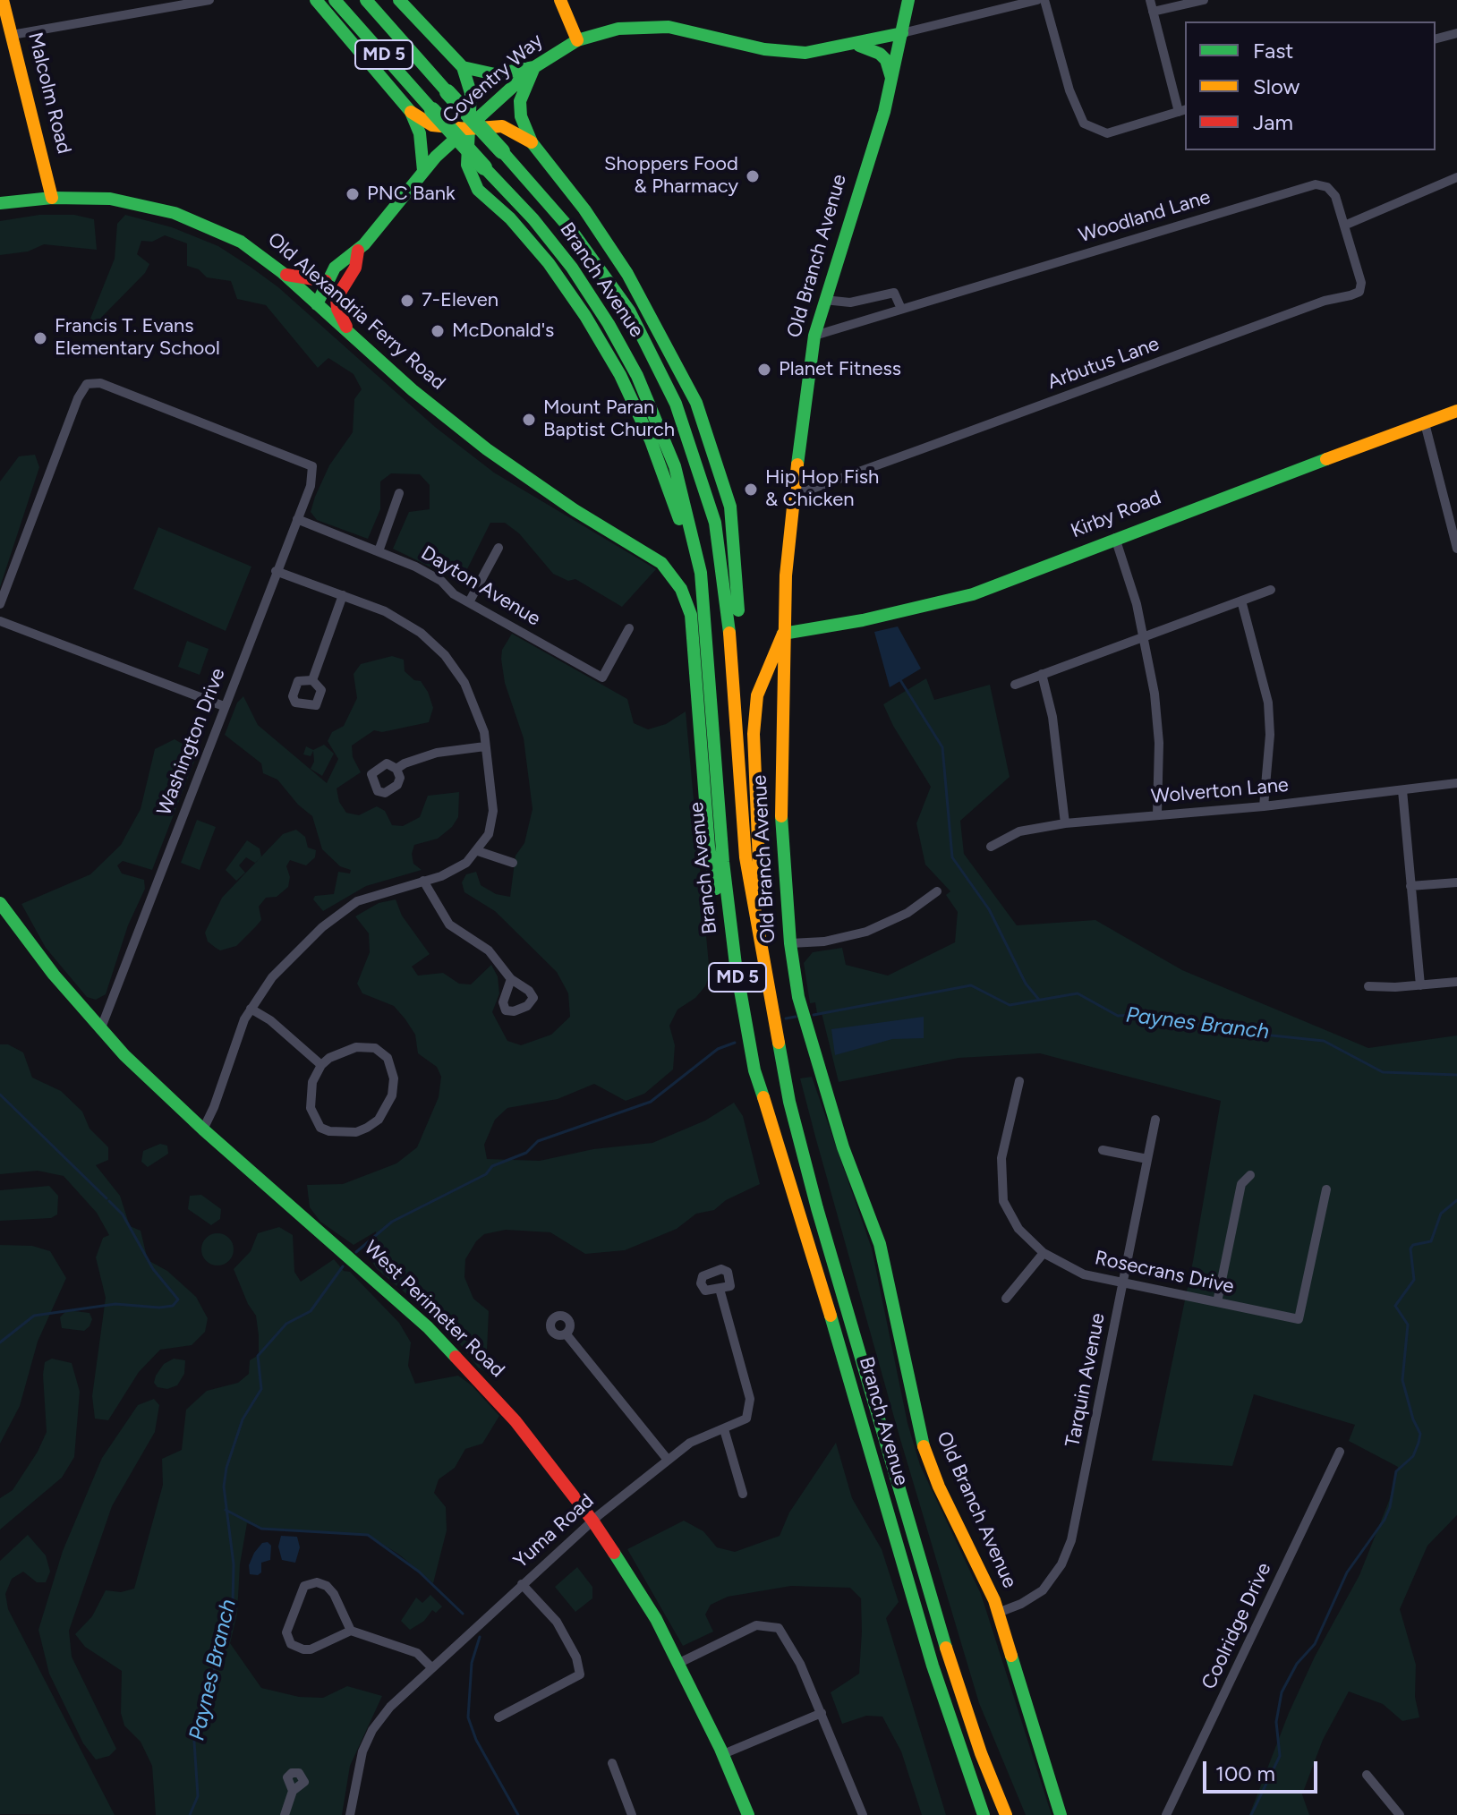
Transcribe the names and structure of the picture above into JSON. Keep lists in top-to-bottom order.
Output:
{
  "streets": {
    "main road": [
      "MD 5",
      "Coventry Way",
      "Malcolm Road",
      "Old Branch Avenue",
      "Branch Avenue",
      "Old Alexandria Ferry Road",
      "Kirby Road",
      "West Perimeter Road"
    ],
    "street": [
      "Woodland Lane",
      "Arbutus Lane",
      "Dayton Avenue",
      "Washington Drive",
      "Wolverton Lane",
      "Rosecrans Drive",
      "Tarquin Avenue",
      "Yuma Road",
      "Coolridge Drive"
    ]
  },
  "crossings": [
    ["Coventry Way", "Old Branch Avenue"],
    ["Coventry Way", "Old Alexandria Ferry Road"],
    ["Malcolm Road", "Old Alexandria Ferry Road"],
    ["Woodland Lane", "Old Branch Avenue"],
    ["Woodland Lane", "Arbutus Lane"],
    ["Old Branch Avenue", "Arbutus Lane"],
    ["Old Branch Avenue", "Kirby Road"],
    ["Old Branch Avenue", "Tarquin Avenue"],
    ["Branch Avenue", "Old Alexandria Ferry Road"],
    ["Dayton Avenue", "Washington Drive"],
    ["Washington Drive", "West Perimeter Road"],
    ["Rosecrans Drive", "Tarquin Avenue"],
    ["West Perimeter Road", "Yuma Road"]
  ],
  "water": ["Paynes Branch"],
  "places": [
    "Shoppers Food & Pharmacy",
    "PNC Bank",
    "7-Eleven",
    "McDonald's",
    "Francis T. Evans Elementary School",
    "Planet Fitness",
    "Mount Paran Baptist Church",
    "Hip Hop Fish & Chicken"
  ],
  "legend": ["Fast", "Slow", "Jam"],
  "scale_bar": "100 m"
}
